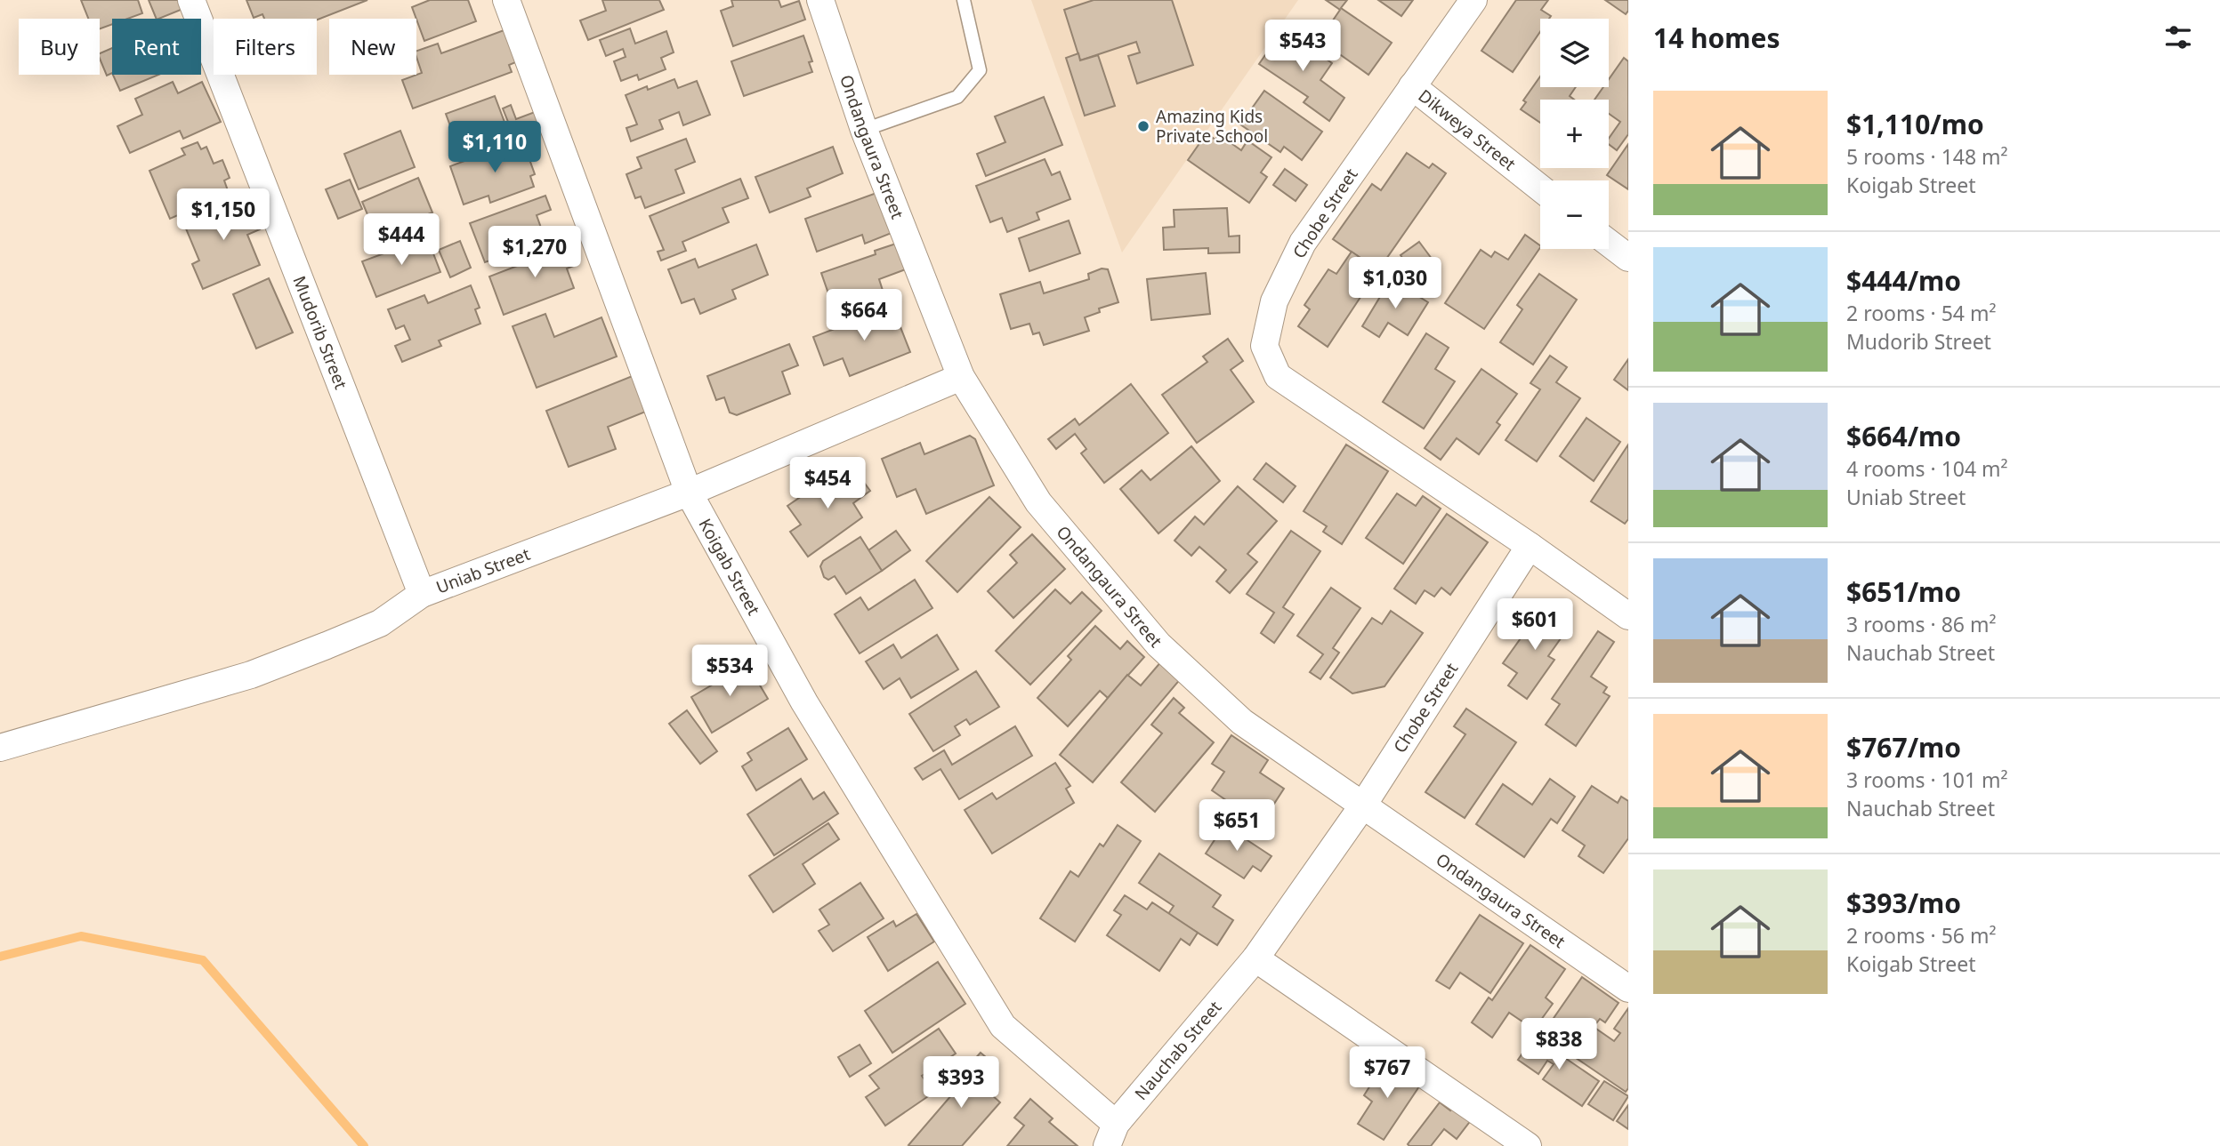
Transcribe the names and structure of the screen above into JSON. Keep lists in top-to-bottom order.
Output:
{
  "streets": {
    "street": [
      "Dikweya Street",
      "Ondangaura Street",
      "Chobe Street",
      "Mudorib Street",
      "Koigab Street",
      "Uniab Street",
      "Nauchab Street"
    ]
  },
  "crossings": [
    ["Dikweya Street", "Chobe Street"],
    ["Ondangaura Street", "Chobe Street"],
    ["Ondangaura Street", "Uniab Street"],
    ["Ondangaura Street", "Nauchab Street"],
    ["Chobe Street", "Nauchab Street"],
    ["Mudorib Street", "Uniab Street"],
    ["Koigab Street", "Uniab Street"],
    ["Koigab Street", "Nauchab Street"]
  ],
  "places": ["Amazing Kids Private School"],
  "page": {
    "heading": "14 homes",
    "map_buttons": ["+", "−"],
    "chip": [
      "Buy",
      "Rent",
      "Filters",
      "New"
    ],
    "price": [
      "$543",
      "$1,110",
      "$1,150",
      "$444",
      "$1,270",
      "$1,030",
      "$664",
      "$454",
      "$601",
      "$534",
      "$651",
      "$838",
      "$767",
      "$393"
    ],
    "list": [
      {
        "name": "$1,110/mo",
        "note": "5 rooms · 148 m² · Koigab Street"
      },
      {
        "name": "$444/mo",
        "note": "2 rooms · 54 m² · Mudorib Street"
      },
      {
        "name": "$664/mo",
        "note": "4 rooms · 104 m² · Uniab Street"
      },
      {
        "name": "$651/mo",
        "note": "3 rooms · 86 m² · Nauchab Street"
      },
      {
        "name": "$767/mo",
        "note": "3 rooms · 101 m² · Nauchab Street"
      },
      {
        "name": "$393/mo",
        "note": "2 rooms · 56 m² · Koigab Street"
      }
    ]
  }
}
